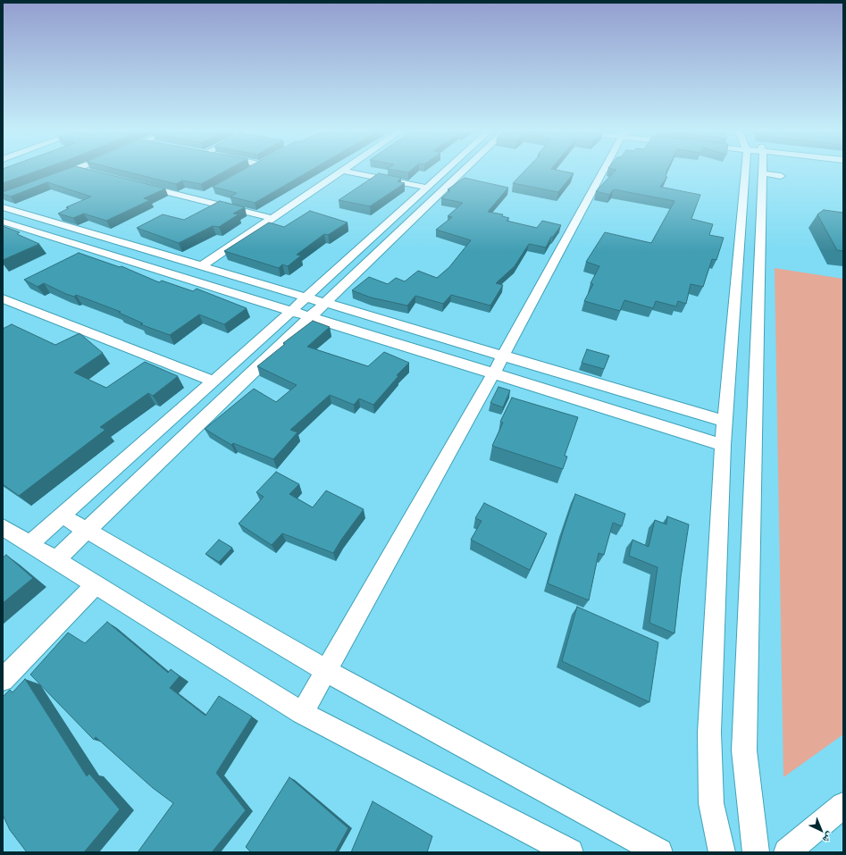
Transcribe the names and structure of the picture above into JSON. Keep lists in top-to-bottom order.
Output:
{
  "north": "bottom right"
}
